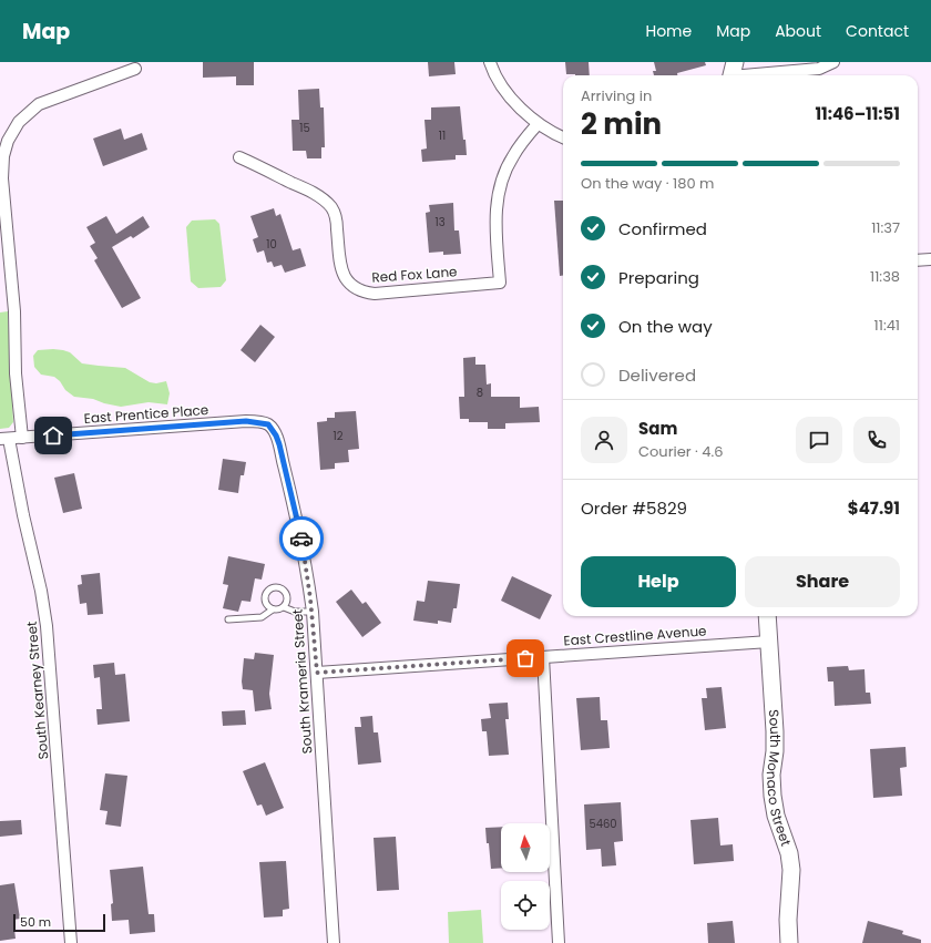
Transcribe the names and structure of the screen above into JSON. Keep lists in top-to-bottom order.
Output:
{
  "streets": {
    "street": [
      "Red Fox Lane",
      "East Prentice Place",
      "East Crestline Avenue",
      "South Krameria Street",
      "South Kearney Street",
      "South Monaco Street"
    ]
  },
  "crossings": [
    ["East Prentice Place", "South Krameria Street"],
    ["East Prentice Place", "South Kearney Street"],
    ["East Crestline Avenue", "South Krameria Street"],
    ["East Crestline Avenue", "South Monaco Street"]
  ],
  "house_numbers": [
    "15",
    "11",
    "13",
    "10",
    "8",
    "12",
    "5460"
  ],
  "scale_bar": "50 m",
  "north": "top",
  "page": {
    "header": "Map",
    "nav": [
      "Home",
      "Map",
      "About",
      "Contact"
    ],
    "heading": ["2 min", "Arriving in", "11:46–11:51"],
    "panel": [
      "Sam",
      "Courier · 4.6",
      "Order #5829",
      "$47.91"
    ],
    "bar": "On the way · 180 m",
    "list": [
      ["Confirmed", "11:37"],
      ["Preparing", "11:38"],
      ["On the way", "11:41"],
      "Delivered"
    ],
    "buttons": ["Help", "Share"],
    "scale": "50 m"
  }
}
